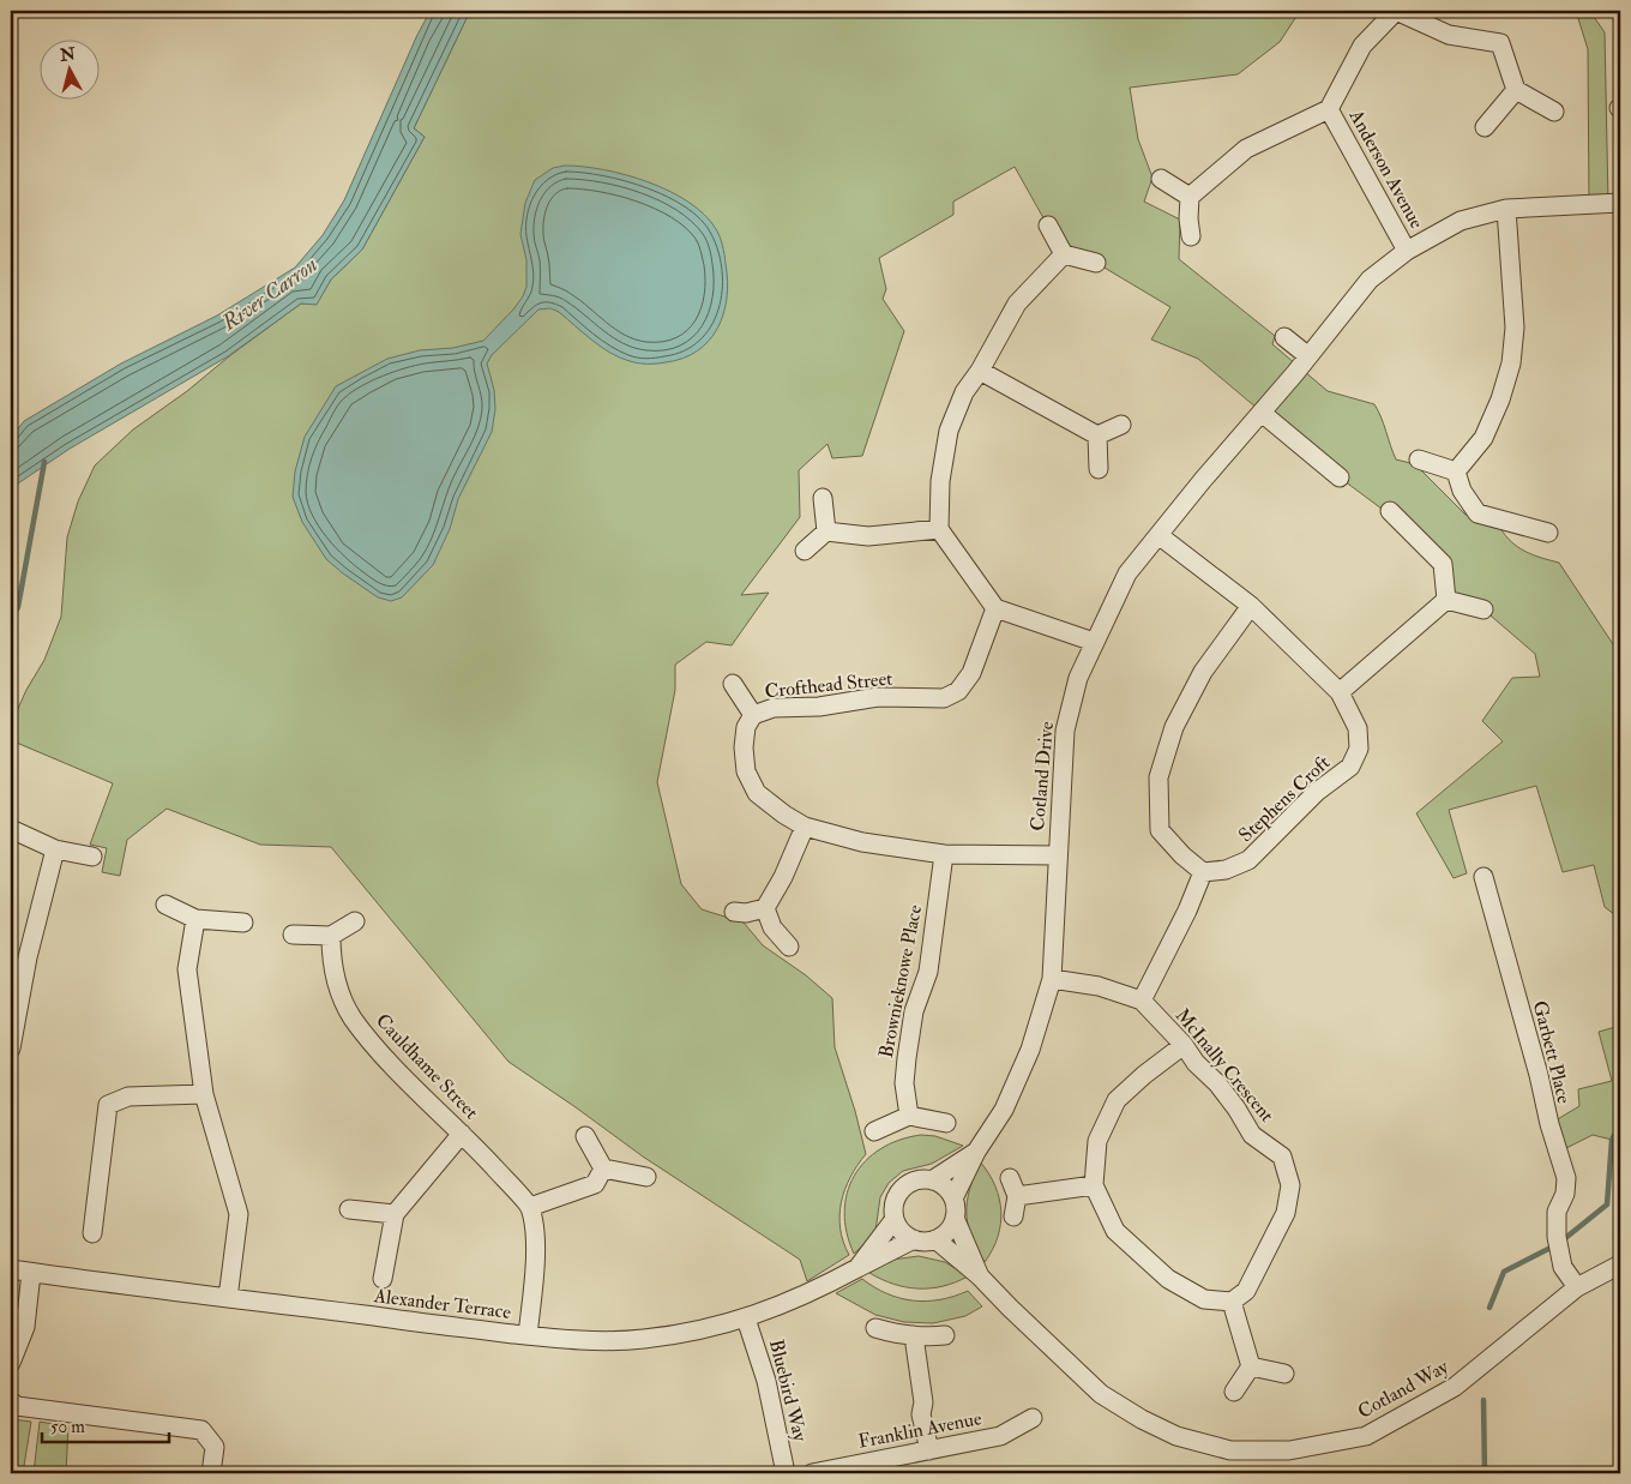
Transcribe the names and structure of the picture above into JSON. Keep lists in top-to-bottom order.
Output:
{
  "streets": {
    "street": [
      "Anderson Avenue",
      "Crofthead Street",
      "Cotland Drive",
      "Stephens Croft",
      "Brownieknowe Place",
      "Garbett Place",
      "McInally Crescent",
      "Cauldhame Street",
      "Alexander Terrace",
      "Cotland Way",
      "Bluebird Way",
      "Franklin Avenue"
    ]
  },
  "crossings": [
    ["Anderson Avenue", "Cotland Drive"],
    ["Crofthead Street", "Cotland Drive"],
    ["Crofthead Street", "Brownieknowe Place"],
    ["Cotland Drive", "Stephens Croft"],
    ["Cotland Drive", "McInally Crescent"],
    ["Cotland Drive", "Alexander Terrace"],
    ["Cotland Drive", "Cotland Way"],
    ["Garbett Place", "Cotland Way"],
    ["Alexander Terrace", "Bluebird Way"]
  ],
  "water": ["River Carron"],
  "scale_bar": "50 m",
  "north": "top"
}
